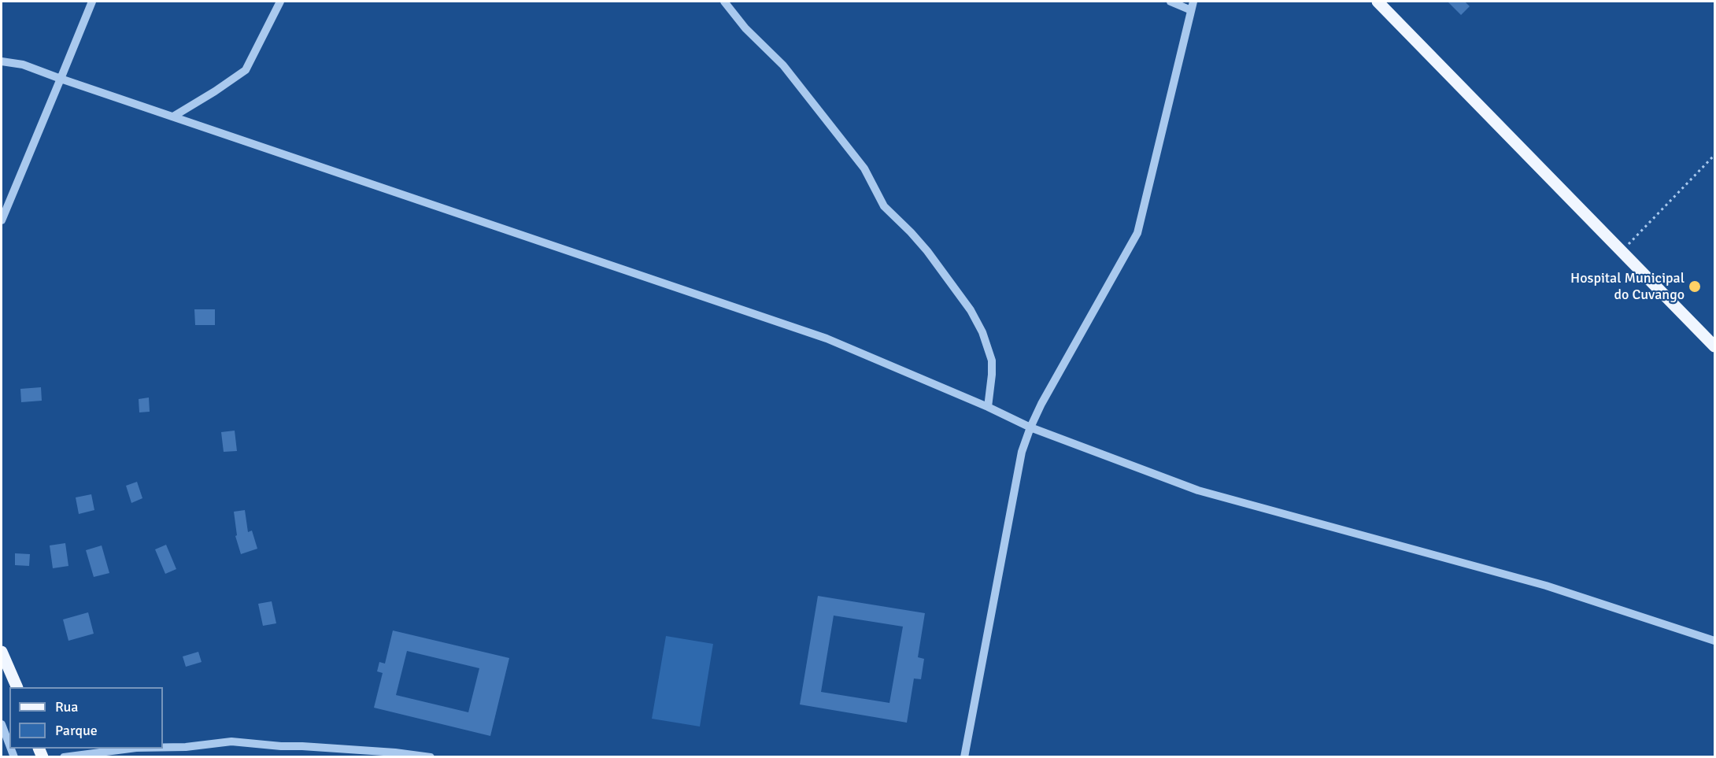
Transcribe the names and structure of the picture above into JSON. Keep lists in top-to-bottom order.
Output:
{
  "places": ["Hospital Municipal do Cuvango"],
  "legend": ["Rua", "Parque"]
}
